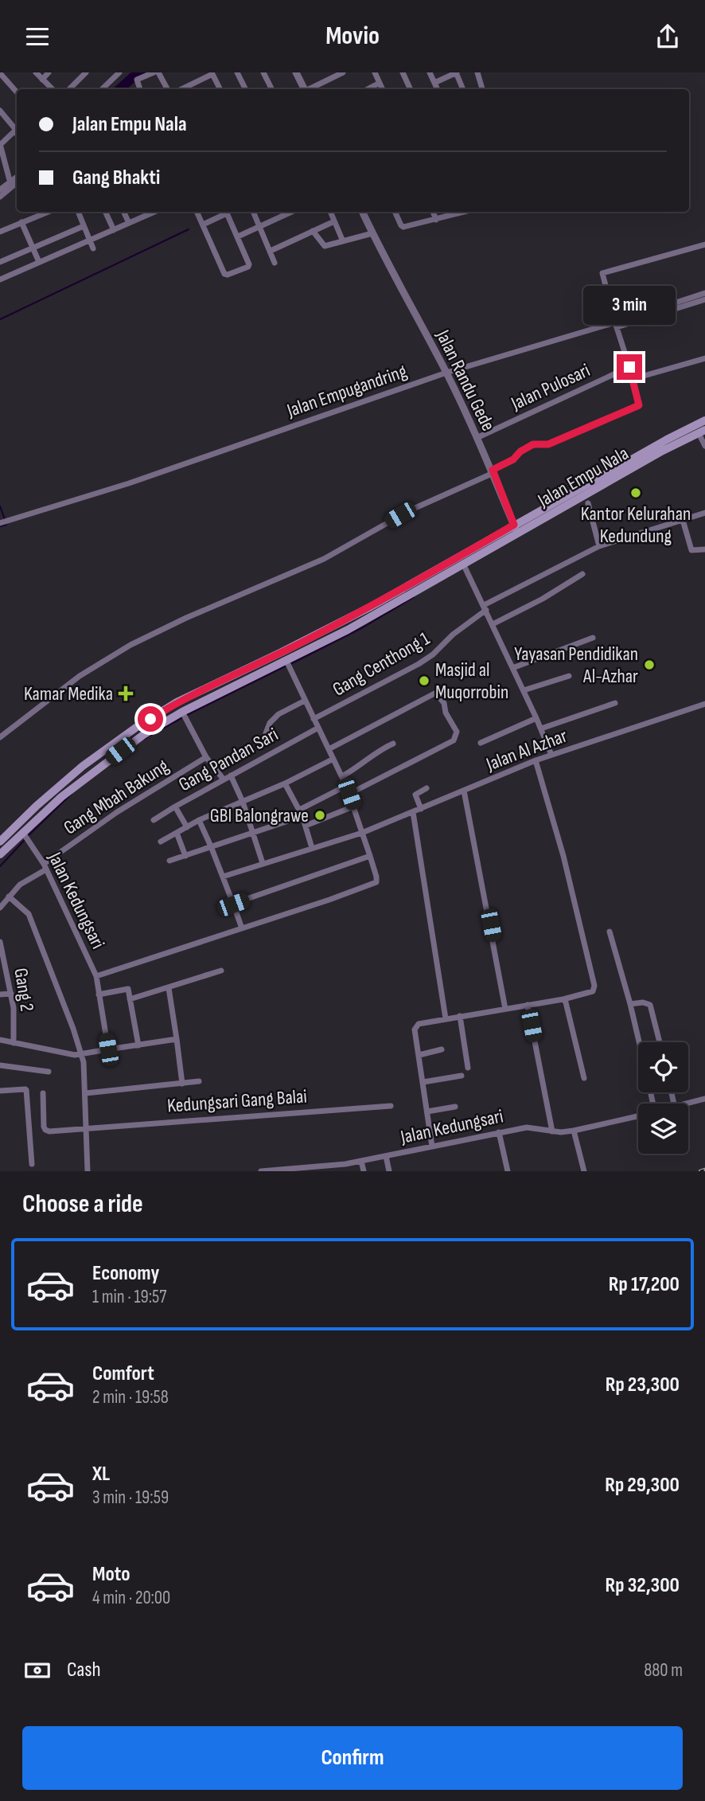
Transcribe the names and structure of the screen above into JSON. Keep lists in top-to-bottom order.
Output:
{
  "streets": {
    "main road": ["Jalan Empu Nala"],
    "street": [
      "Jalan Randu Gede",
      "Jalan Pulosari",
      "Jalan Empugandring",
      "Gang Centhong 1",
      "Jalan Al Azhar",
      "Gang Pandan Sari",
      "Gang Mbah Bakung",
      "Jalan Kedungsari",
      "Gang 2",
      "Kedungsari Gang Balai"
    ]
  },
  "crossings": [
    ["Jalan Randu Gede", "Jalan Pulosari"],
    ["Jalan Randu Gede", "Jalan Empugandring"],
    ["Jalan Randu Gede", "Jalan Empu Nala"],
    ["Jalan Empu Nala", "Jalan Kedungsari"],
    ["Gang Mbah Bakung", "Jalan Kedungsari"]
  ],
  "places": {
    "other": [
      "Kantor Kelurahan Kedundung",
      "Yayasan Pendidikan Al-Azhar",
      "Masjid al Muqorrobin",
      "GBI Balongrawe"
    ],
    "health": ["Kamar Medika"]
  },
  "page": {
    "header": "Movio",
    "banner": ["Jalan Empu Nala", "Gang Bhakti"],
    "bubble": "3 min",
    "heading": "Choose a ride",
    "list": [
      {
        "name": "Economy",
        "note": "1 min · 19:57",
        "value": "Rp 17,200"
      },
      {
        "name": "Comfort",
        "note": "2 min · 19:58",
        "value": "Rp 23,300"
      },
      {
        "name": "XL",
        "note": "3 min · 19:59",
        "value": "Rp 29,300"
      },
      {
        "name": "Moto",
        "note": "4 min · 20:00",
        "value": "Rp 32,300"
      }
    ],
    "pay": ["Cash", "880 m"],
    "buttons": "Confirm"
  }
}
